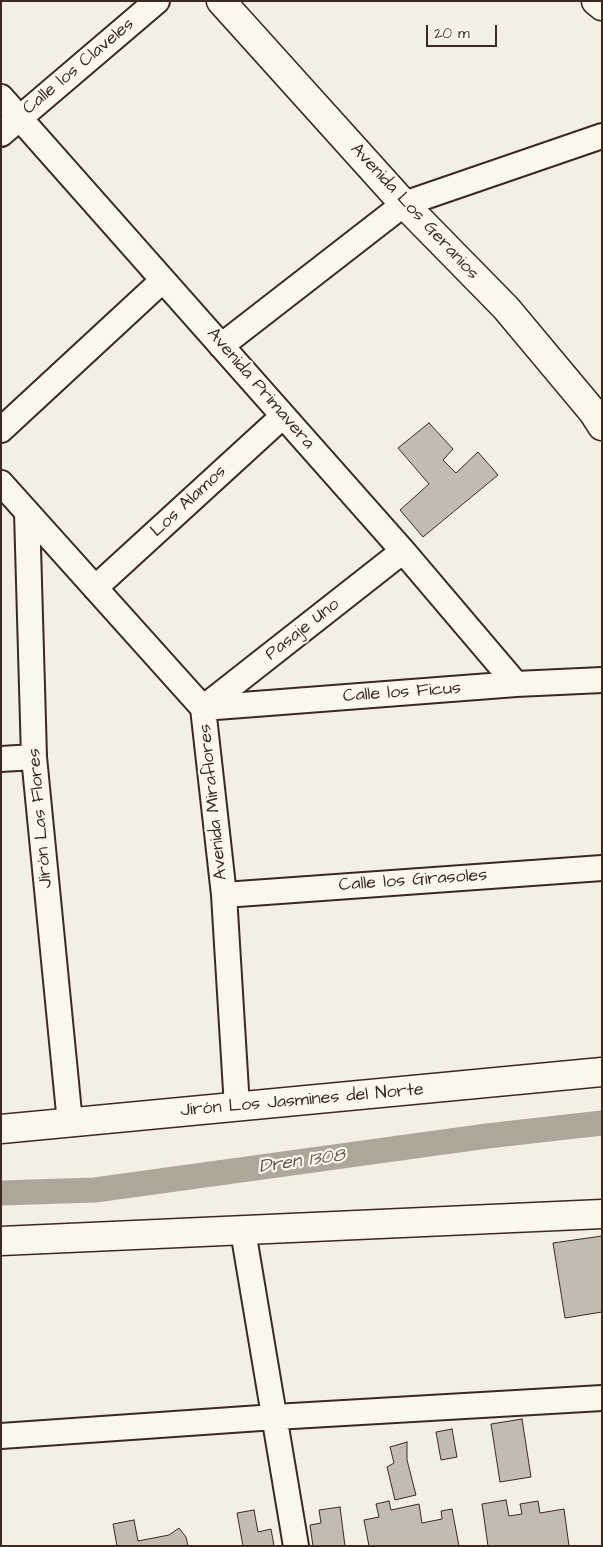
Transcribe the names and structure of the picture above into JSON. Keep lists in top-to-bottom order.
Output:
{
  "streets": {
    "street": [
      "Calle los Claveles",
      "Avenida Los Geranios",
      "Avenida Primavera",
      "Los Alamos",
      "Pasaje Uno",
      "Calle los Ficus",
      "Avenida Miraflores",
      "Jirón Las Flores",
      "Calle los Girasoles",
      "Jirón Los Jasmines del Norte"
    ]
  },
  "crossings": [
    ["Calle los Claveles", "Avenida Primavera"],
    ["Avenida Primavera", "Los Alamos"],
    ["Avenida Primavera", "Pasaje Uno"],
    ["Avenida Primavera", "Calle los Ficus"],
    ["Los Alamos", "Avenida Miraflores"],
    ["Pasaje Uno", "Calle los Ficus"],
    ["Pasaje Uno", "Avenida Miraflores"],
    ["Calle los Ficus", "Avenida Miraflores"],
    ["Avenida Miraflores", "Jirón Las Flores"],
    ["Avenida Miraflores", "Calle los Girasoles"],
    ["Avenida Miraflores", "Jirón Los Jasmines del Norte"],
    ["Jirón Las Flores", "Jirón Los Jasmines del Norte"]
  ],
  "water": ["Dren 1308"],
  "scale_bar": "20 m"
}
